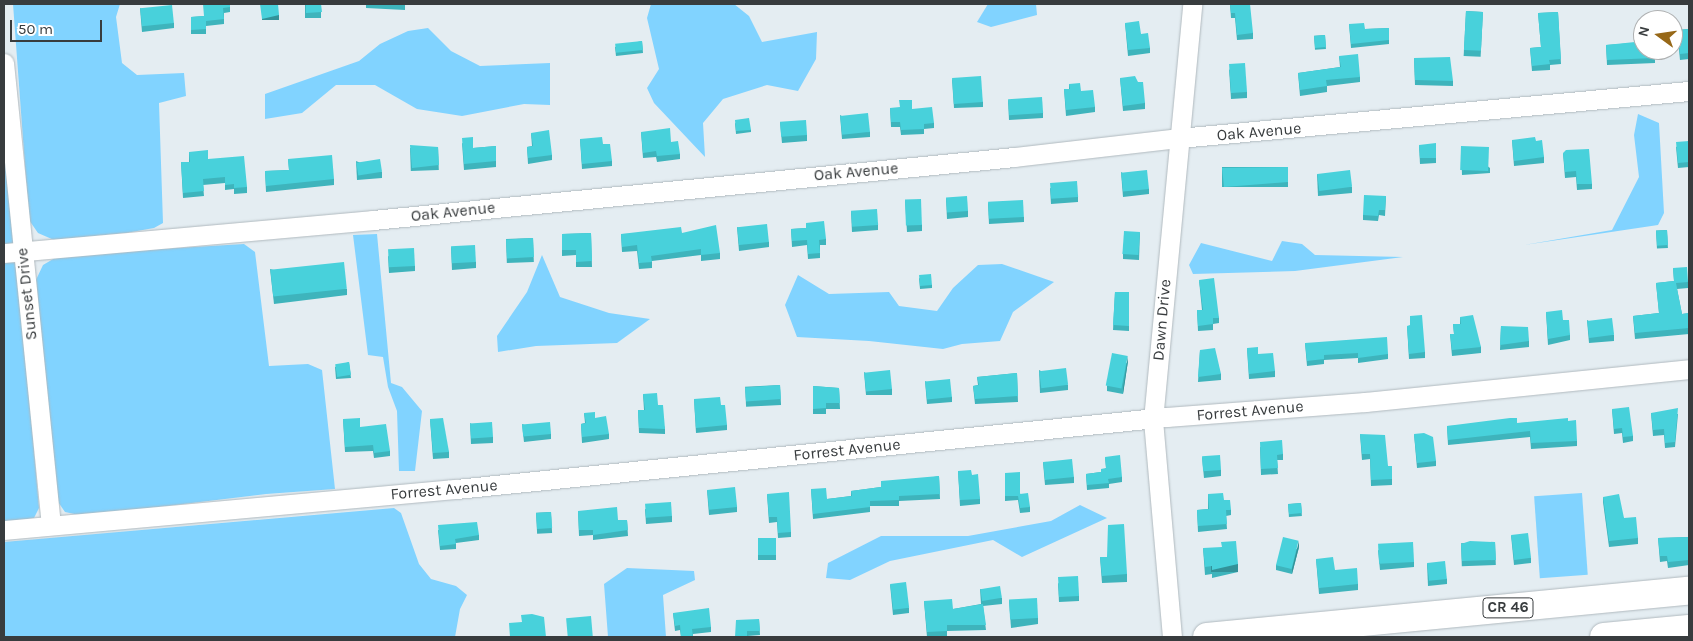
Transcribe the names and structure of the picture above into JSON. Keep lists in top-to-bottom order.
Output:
{
  "streets": {
    "highway": ["CR 46"],
    "street": [
      "Oak Avenue",
      "Sunset Drive",
      "Dawn Drive",
      "Forrest Avenue"
    ]
  },
  "crossings": [
    ["Oak Avenue", "Sunset Drive"],
    ["Oak Avenue", "Dawn Drive"],
    ["Sunset Drive", "Forrest Avenue"],
    ["Dawn Drive", "Forrest Avenue"]
  ],
  "scale_bar": "50 m",
  "north": "left"
}
